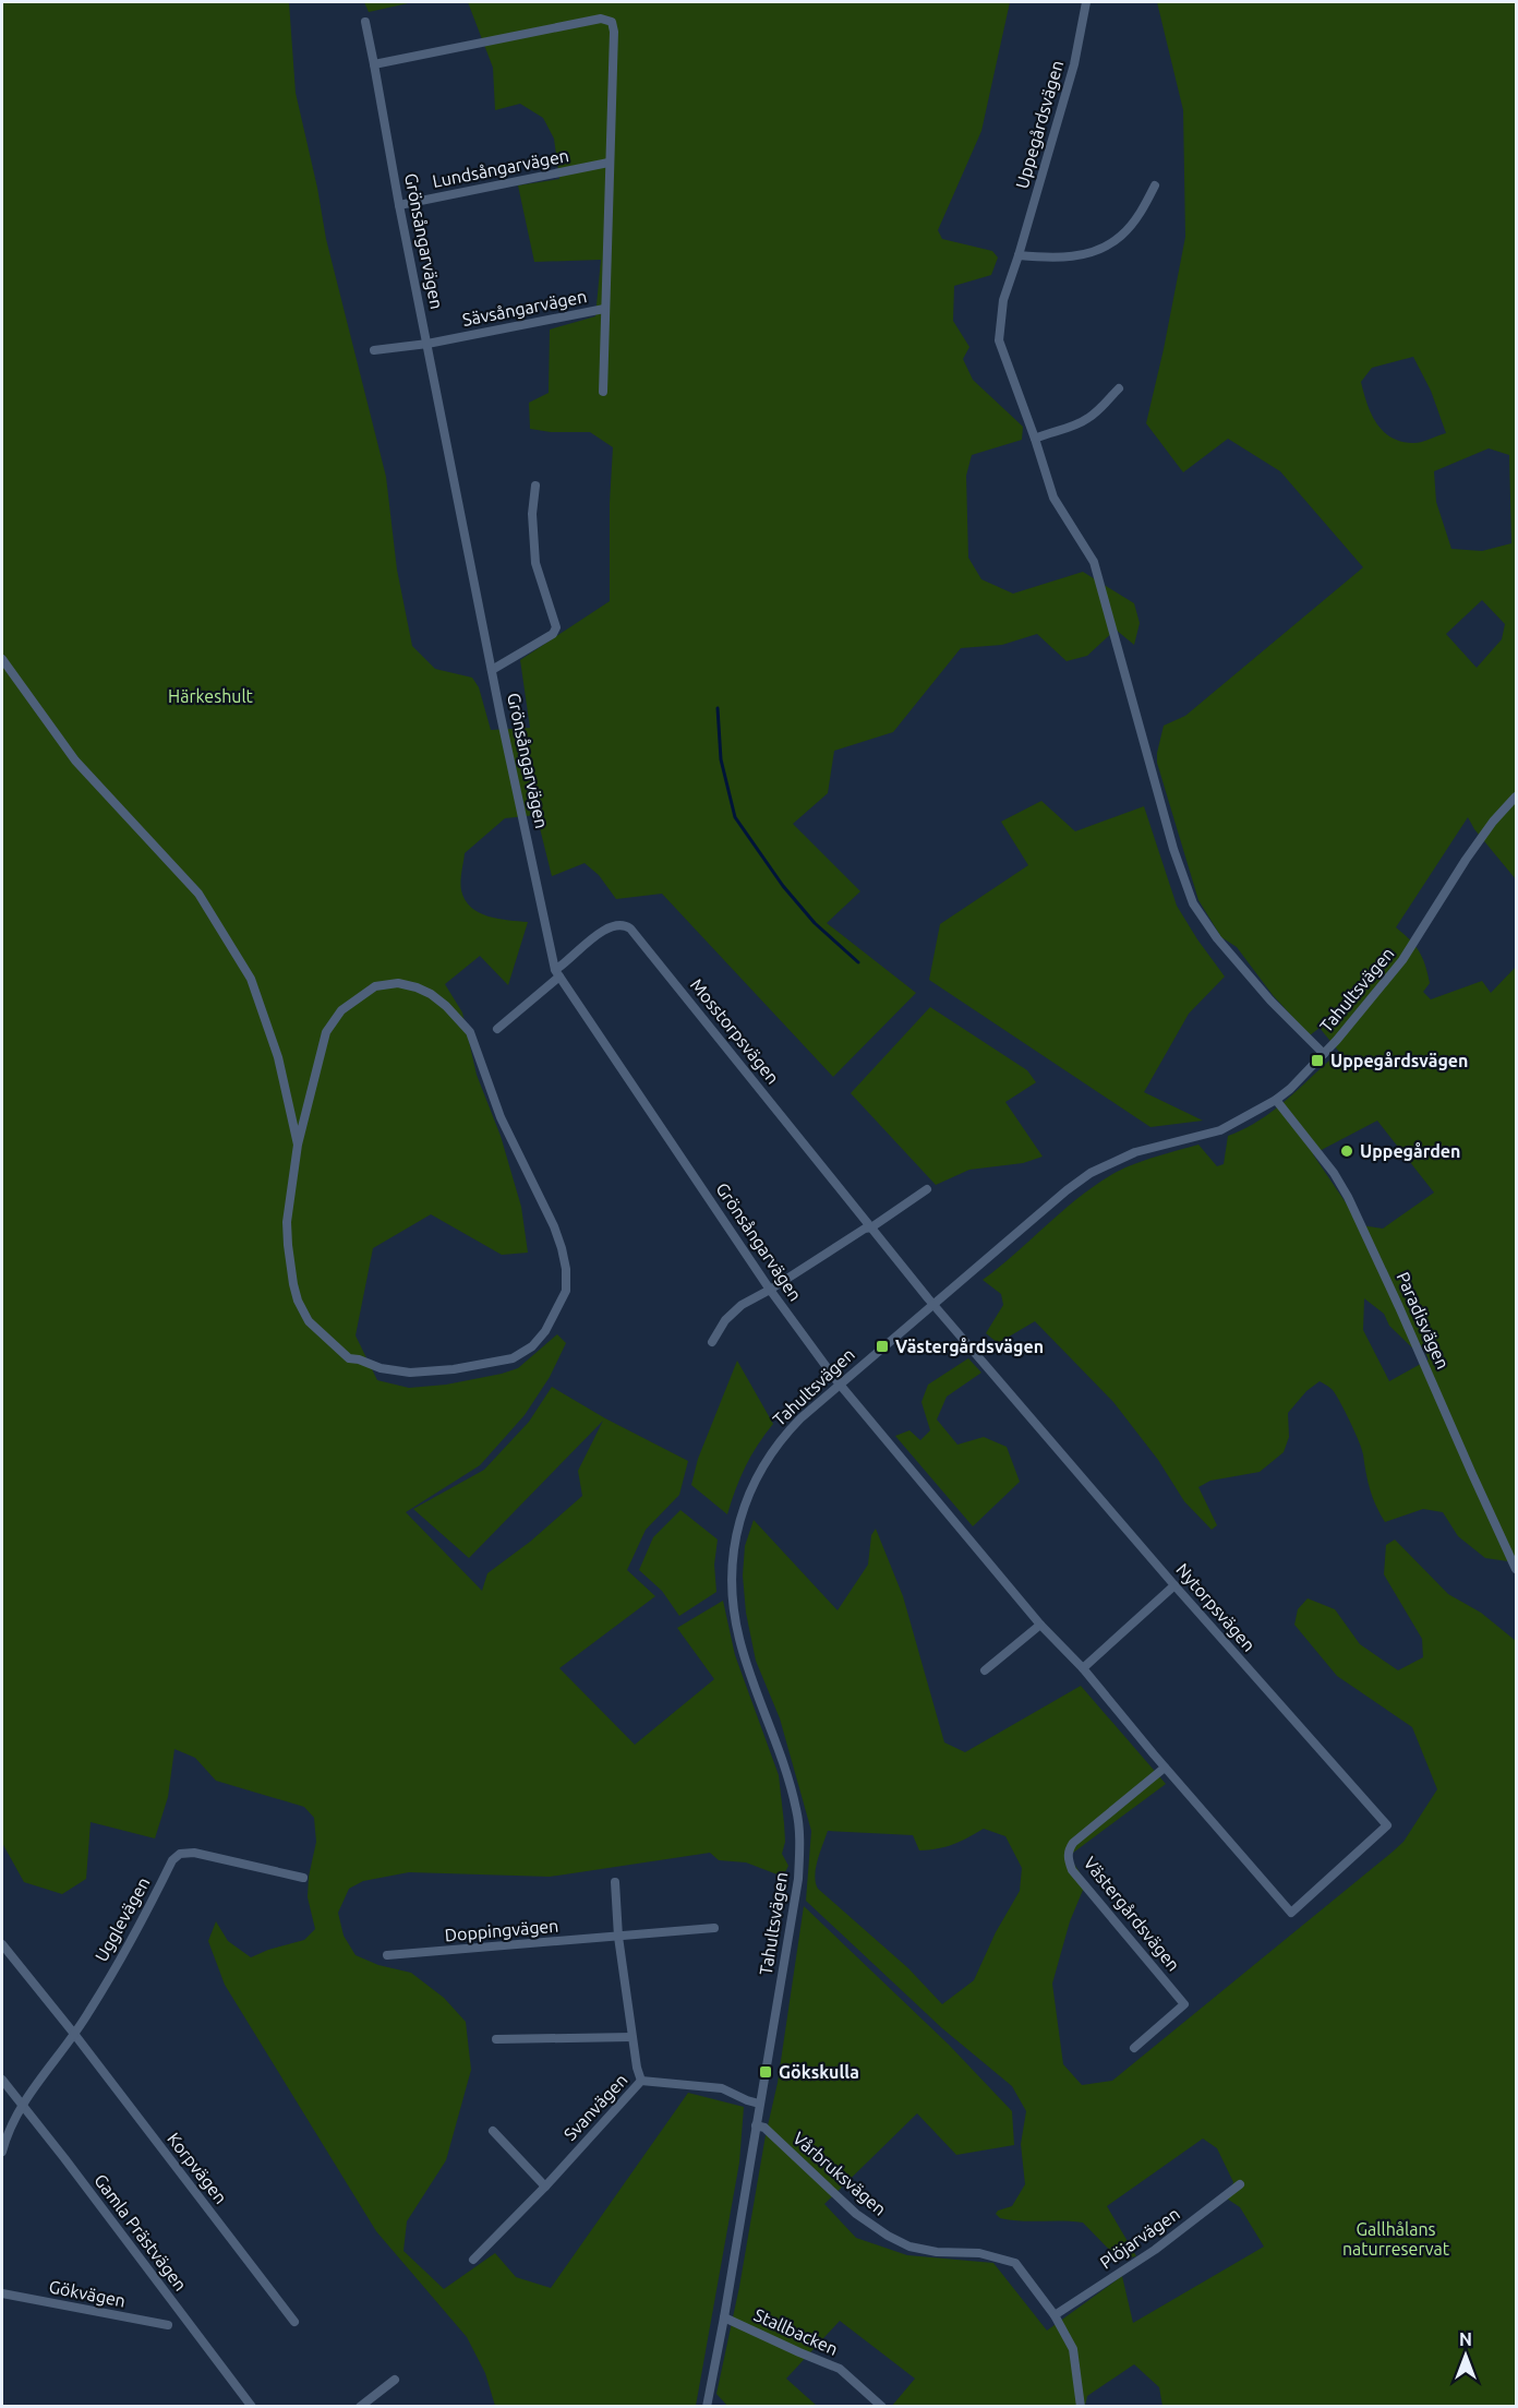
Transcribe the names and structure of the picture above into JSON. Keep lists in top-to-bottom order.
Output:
{
  "streets": {
    "street": [
      "Uppegårdsvägen",
      "Lundsångarvägen",
      "Grönsångarvägen",
      "Sävsångarvägen",
      "Tahultsvägen",
      "Mosstorpsvägen",
      "Paradisvägen",
      "Nytorpsvägen",
      "Västergårdsvägen",
      "Ugglevägen",
      "Doppingvägen",
      "Svanvägen",
      "Korpvägen",
      "Vårbruksvägen",
      "Gamla Prästvägen",
      "Plöjarvägen",
      "Gökvägen",
      "Stallbacken"
    ]
  },
  "crossings": [
    ["Uppegårdsvägen", "Tahultsvägen"],
    ["Lundsångarvägen", "Grönsångarvägen"],
    ["Grönsångarvägen", "Sävsångarvägen"],
    ["Grönsångarvägen", "Tahultsvägen"],
    ["Grönsångarvägen", "Mosstorpsvägen"],
    ["Tahultsvägen", "Mosstorpsvägen"],
    ["Tahultsvägen", "Paradisvägen"],
    ["Tahultsvägen", "Nytorpsvägen"],
    ["Tahultsvägen", "Svanvägen"],
    ["Tahultsvägen", "Vårbruksvägen"],
    ["Tahultsvägen", "Stallbacken"],
    ["Mosstorpsvägen", "Nytorpsvägen"],
    ["Nytorpsvägen", "Västergårdsvägen"],
    ["Ugglevägen", "Korpvägen"],
    ["Ugglevägen", "Gamla Prästvägen"],
    ["Vårbruksvägen", "Plöjarvägen"]
  ],
  "parks": ["Härkeshult", "Gallhålans naturreservat"],
  "places": {
    "transit": ["Uppegårdsvägen", "Västergårdsvägen", "Gökskulla"],
    "other": ["Uppegården"]
  },
  "north": "top"
}
